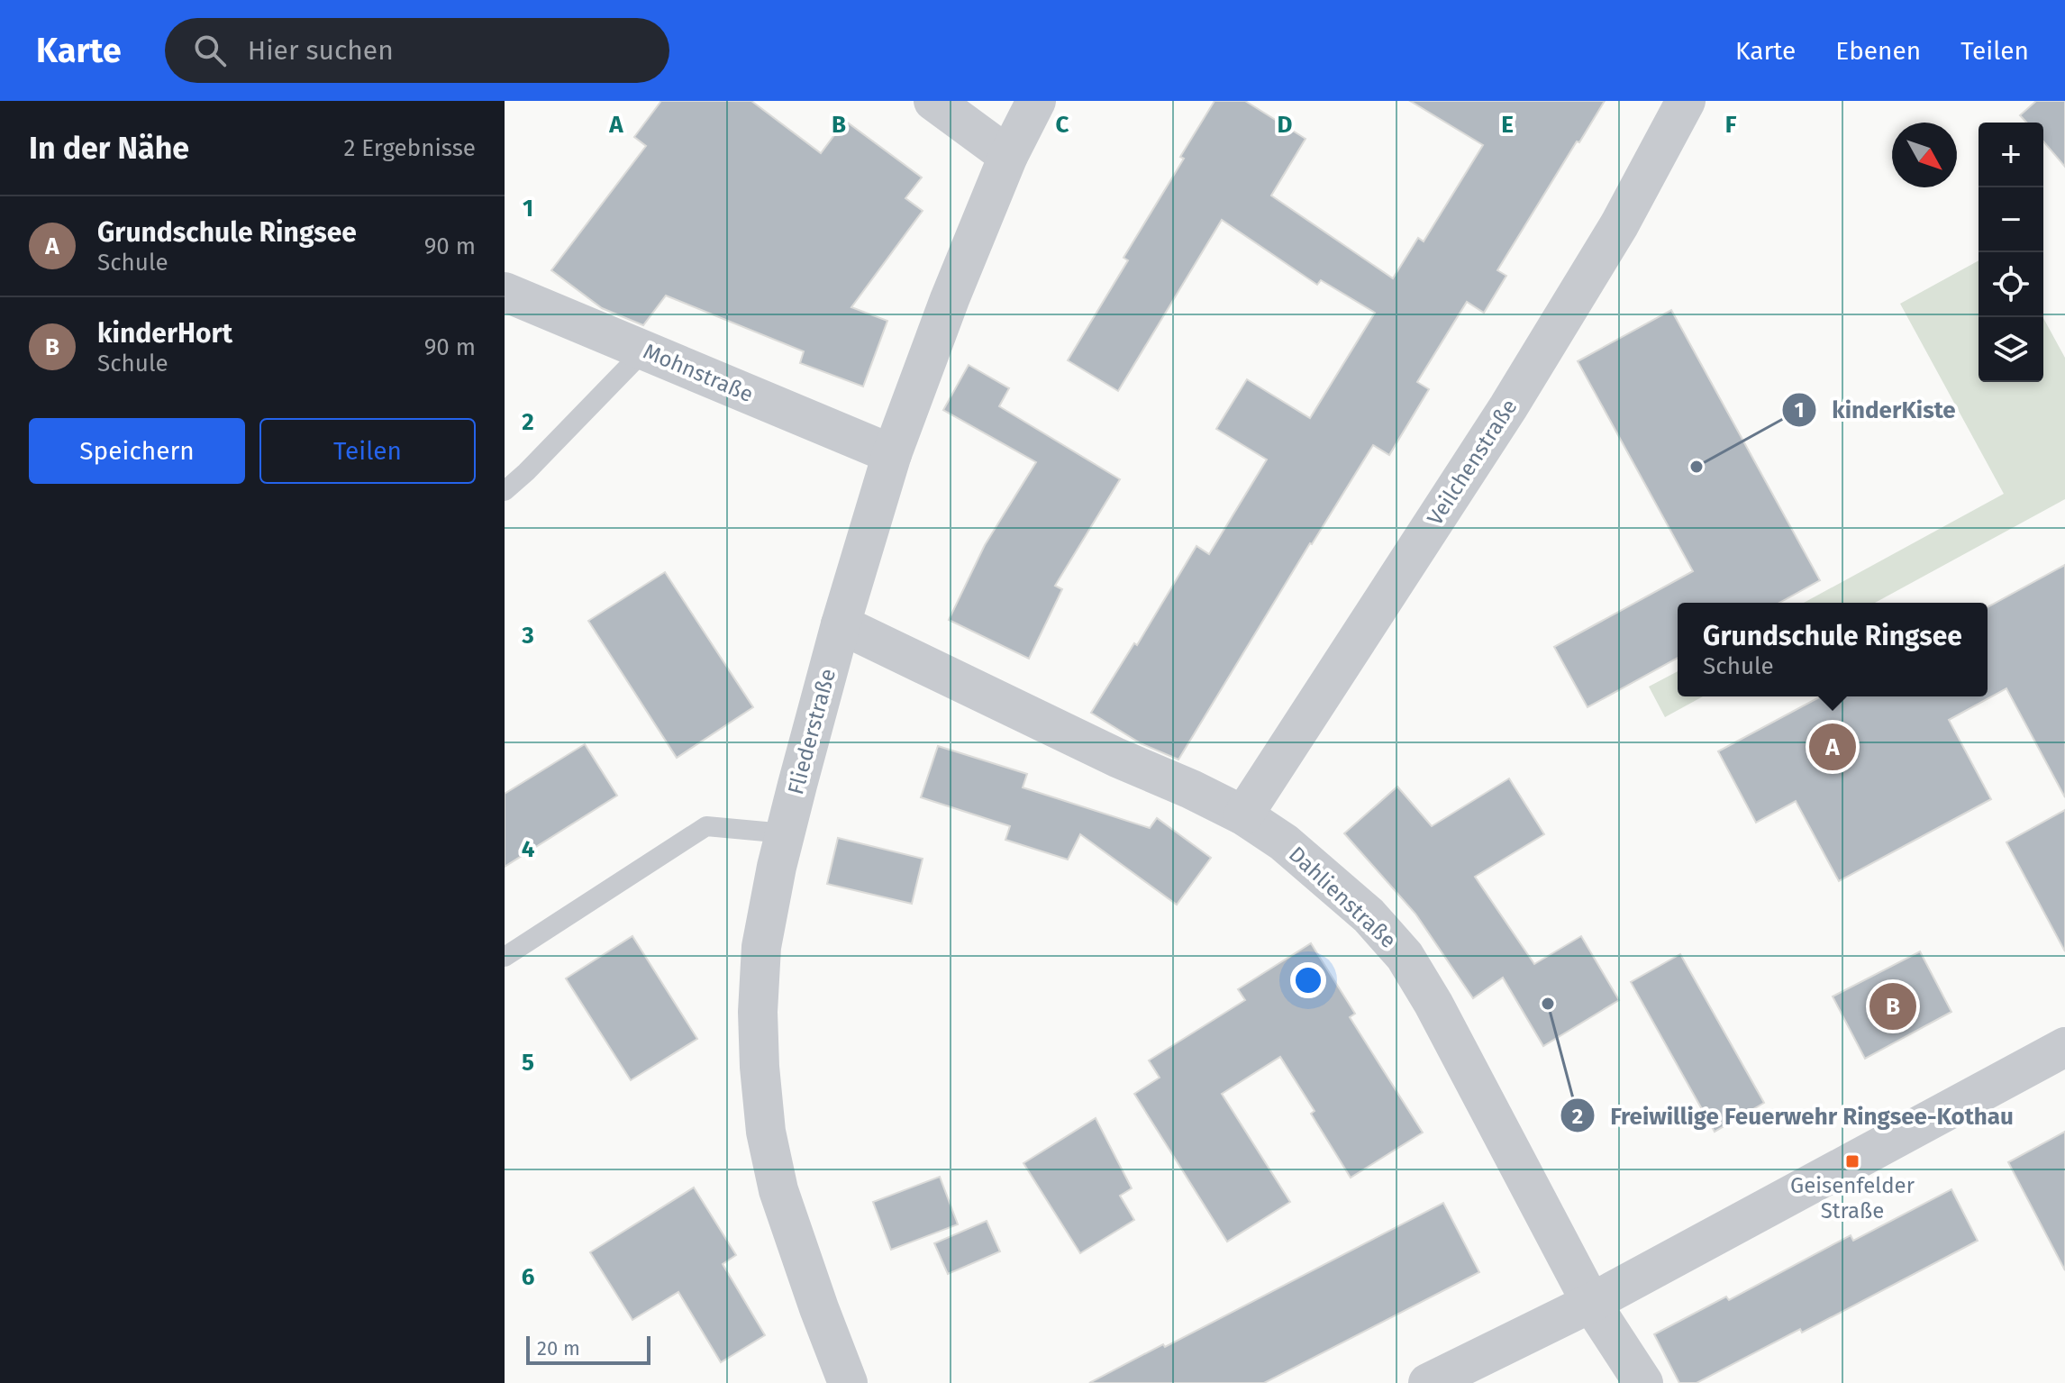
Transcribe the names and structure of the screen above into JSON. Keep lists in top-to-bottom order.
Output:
{
  "streets": {
    "street": [
      "Mohnstraße",
      "Veilchenstraße",
      "Fliederstraße",
      "Dahlienstraße"
    ]
  },
  "crossings": [
    ["Mohnstraße", "Fliederstraße"],
    ["Veilchenstraße", "Dahlienstraße"],
    ["Fliederstraße", "Dahlienstraße"]
  ],
  "places": {
    "other": ["kinderKiste", "Freiwillige Feuerwehr Ringsee-Kothau"],
    "transit": ["Geisenfelder Straße"]
  },
  "scale_bar": "20 m",
  "north": "bottom right",
  "page": {
    "header": "Karte",
    "search": "Hier suchen",
    "nav": ["Karte", "Ebenen", "Teilen"],
    "heading": ["In der Nähe", "2 Ergebnisse"],
    "map_buttons": ["+", "−"],
    "list": [
      {
        "mark": "A",
        "name": "Grundschule Ringsee",
        "note": "Schule",
        "value": "90 m"
      },
      {
        "mark": "B",
        "name": "kinderHort",
        "note": "Schule",
        "value": "90 m"
      }
    ],
    "buttons": ["Speichern", "Teilen"],
    "popup": ["Grundschule Ringsee", "Schule"],
    "pins": ["A", "B"],
    "scale": "20 m"
  },
  "grid": {
    "columns": [
      "A",
      "B",
      "C",
      "D",
      "E",
      "F"
    ],
    "rows": [
      "1",
      "2",
      "3",
      "4",
      "5",
      "6"
    ]
  }
}
